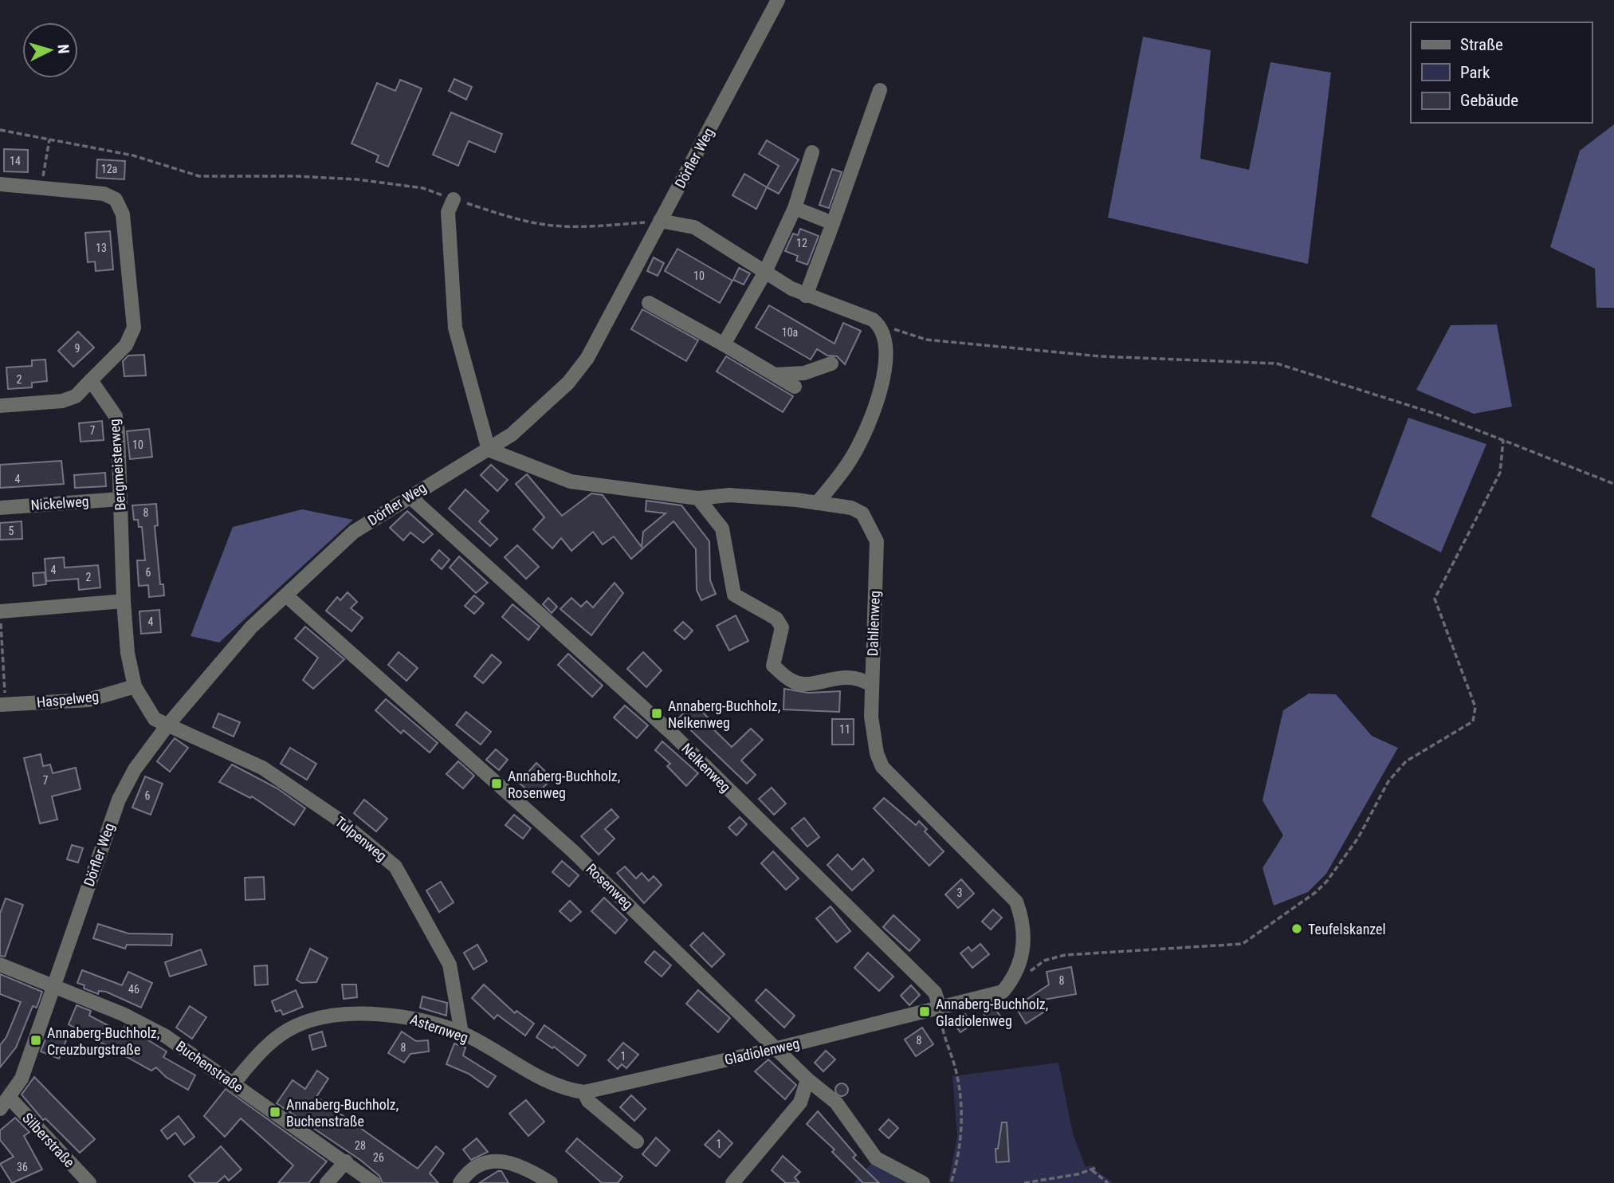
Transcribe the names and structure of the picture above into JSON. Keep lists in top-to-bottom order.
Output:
{
  "streets": {
    "street": [
      "Dörfler Weg",
      "Bergmeisterweg",
      "Nickelweg",
      "Dahlienweg",
      "Haspelweg",
      "Nelkenweg",
      "Tulpenweg",
      "Rosenweg",
      "Asternweg",
      "Gladiolenweg",
      "Buchenstraße",
      "Silberstraße"
    ]
  },
  "crossings": [
    ["Dörfler Weg", "Bergmeisterweg"],
    ["Dörfler Weg", "Dahlienweg"],
    ["Dörfler Weg", "Nelkenweg"],
    ["Dörfler Weg", "Tulpenweg"],
    ["Dörfler Weg", "Rosenweg"],
    ["Dörfler Weg", "Buchenstraße"],
    ["Dörfler Weg", "Silberstraße"],
    ["Bergmeisterweg", "Nickelweg"],
    ["Bergmeisterweg", "Haspelweg"],
    ["Bergmeisterweg", "Tulpenweg"],
    ["Nelkenweg", "Gladiolenweg"],
    ["Tulpenweg", "Asternweg"],
    ["Rosenweg", "Gladiolenweg"],
    ["Asternweg", "Gladiolenweg"],
    ["Asternweg", "Buchenstraße"]
  ],
  "places": {
    "transit": [
      "Annaberg-Buchholz, Nelkenweg",
      "Annaberg-Buchholz, Rosenweg",
      "Annaberg-Buchholz, Gladiolenweg",
      "Annaberg-Buchholz, Creuzburgstraße",
      "Annaberg-Buchholz, Buchenstraße"
    ],
    "other": ["Teufelskanzel"]
  },
  "house_numbers": [
    "14",
    "12a",
    "12",
    "13",
    "10",
    "10a",
    "9",
    "2",
    "7",
    "10",
    "4",
    "8",
    "5",
    "4",
    "6",
    "2",
    "4",
    "11",
    "7",
    "6",
    "3",
    "8",
    "46",
    "8",
    "8",
    "1",
    "1",
    "28",
    "26",
    "36"
  ],
  "legend": ["Straße", "Park", "Gebäude"],
  "north": "right"
}
